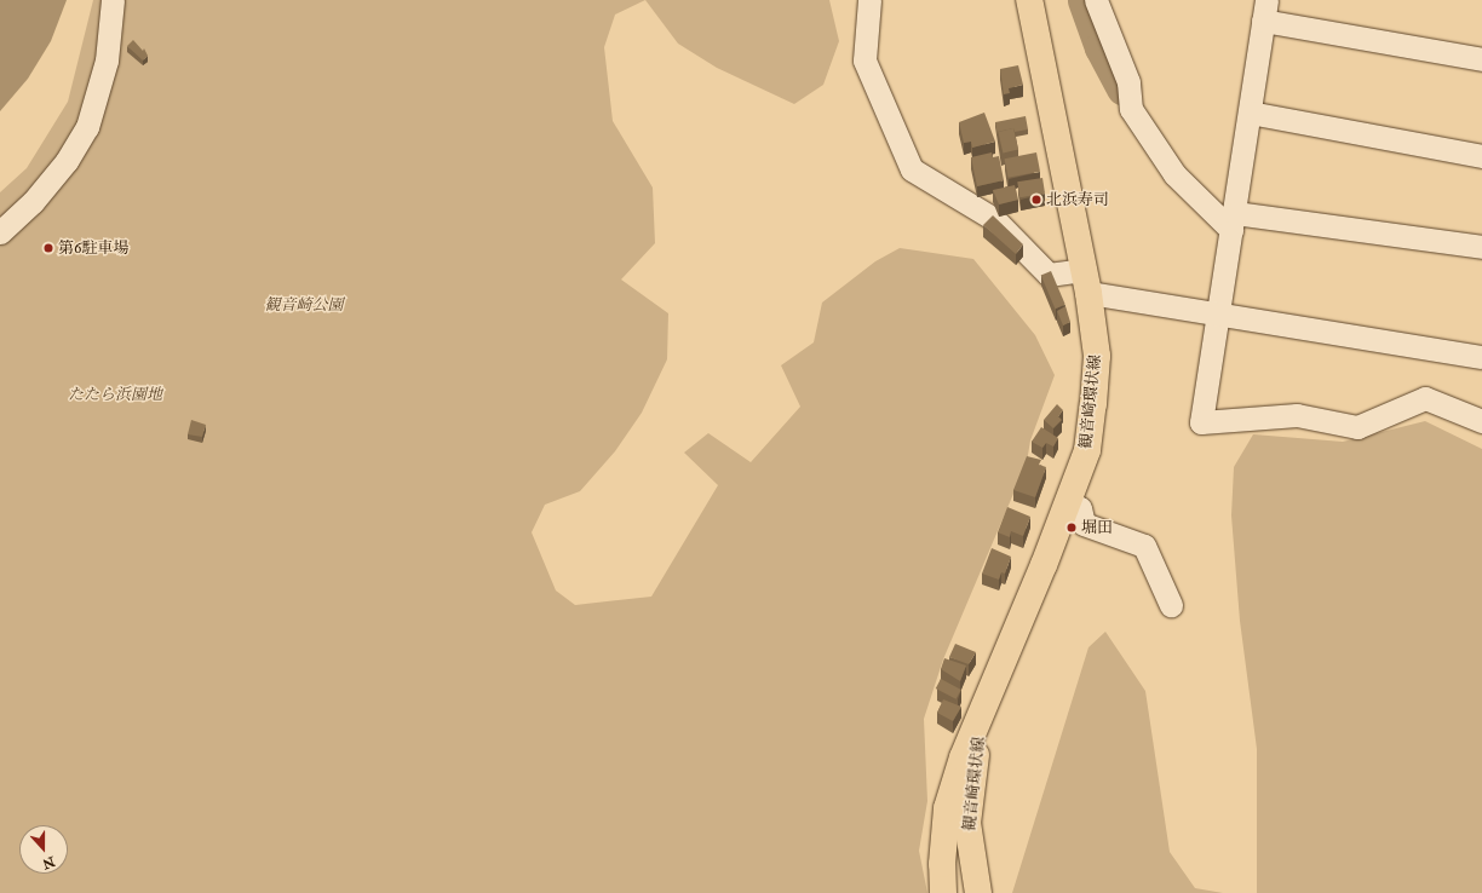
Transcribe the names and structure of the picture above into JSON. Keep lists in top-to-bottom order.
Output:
{
  "streets": {
    "main road": ["観音崎環状線"]
  },
  "parks": ["観音崎公園", "たたら浜園地"],
  "places": ["北浜寿司", "第6駐車場", "堀田"],
  "north": "bottom"
}
